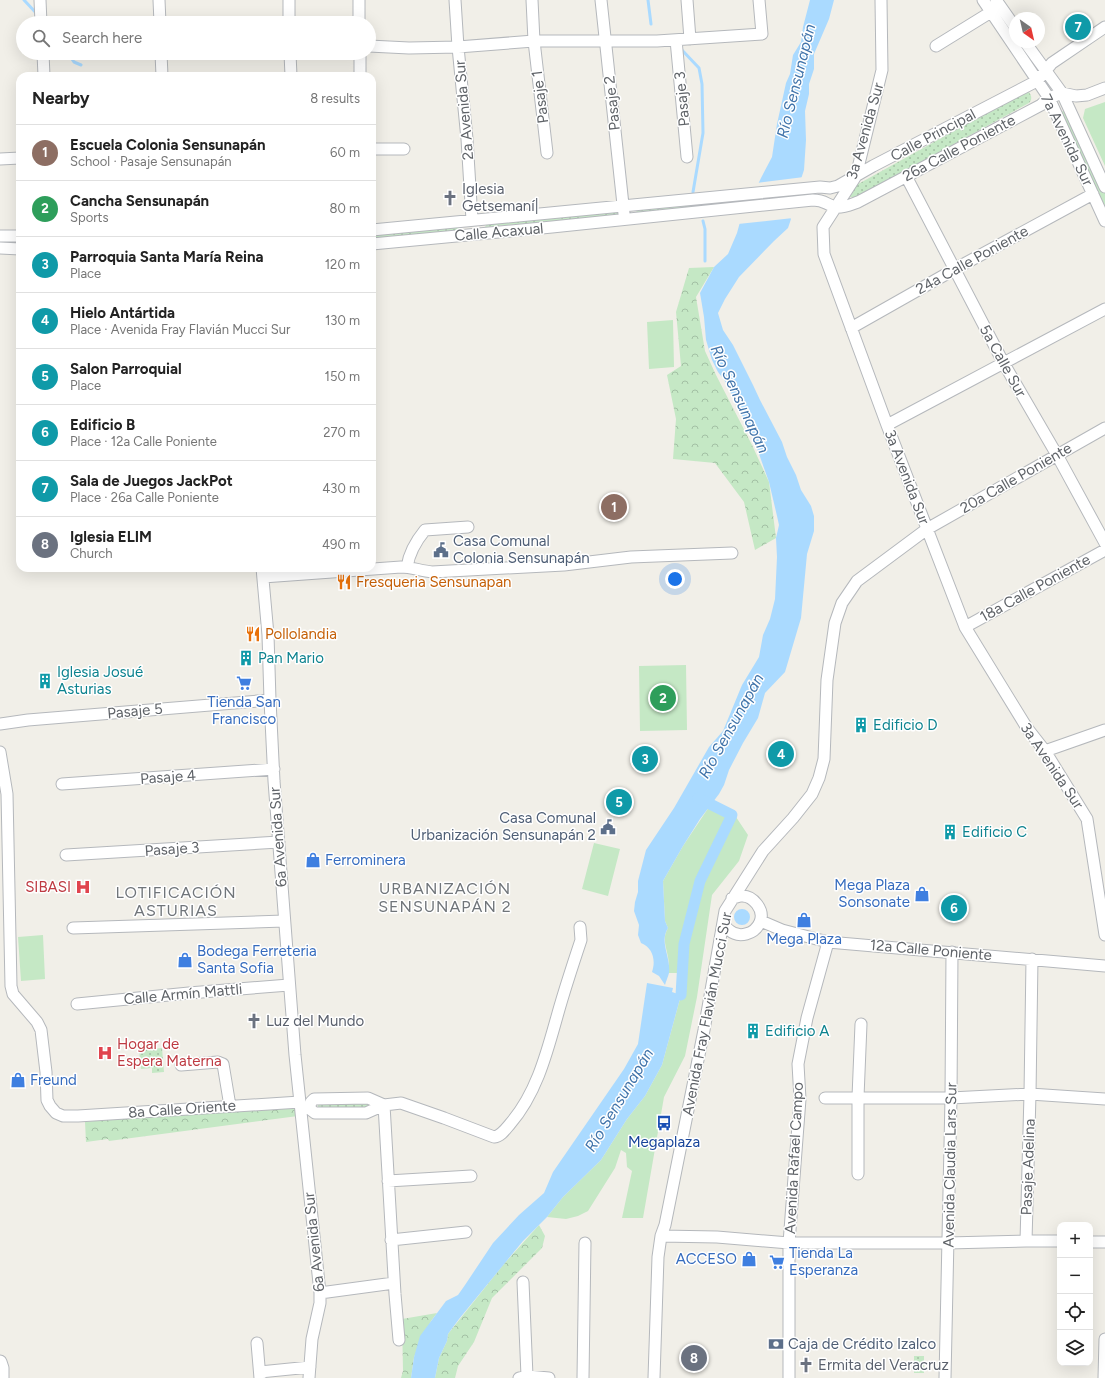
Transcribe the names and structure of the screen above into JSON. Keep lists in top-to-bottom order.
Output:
{
  "streets": {
    "street": [
      "Pasaje 1",
      "Pasaje 3",
      "Pasaje 2",
      "2a Avenida Sur",
      "3a Avenida Sur",
      "Calle Principal",
      "7a Avenida Sur",
      "26a Calle Poniente",
      "Calle Acaxual",
      "24a Calle Poniente",
      "5a Calle Sur",
      "20a Calle Poniente",
      "18a Calle Poniente",
      "Pasaje 5",
      "Pasaje 4",
      "6a Avenida Sur",
      "12a Calle Poniente",
      "Calle Armín Mattli",
      "Avenida Fray Flavián Mucci Sur",
      "8a Calle Oriente",
      "Avenida Rafael Campo",
      "Avenida Claudia Lars Sur",
      "Pasaje Adelina"
    ]
  },
  "crossings": [
    ["Pasaje 3", "6a Avenida Sur"],
    ["Pasaje 2", "Calle Acaxual"],
    ["2a Avenida Sur", "Calle Acaxual"],
    ["3a Avenida Sur", "Calle Principal"],
    ["3a Avenida Sur", "26a Calle Poniente"],
    ["3a Avenida Sur", "Calle Acaxual"],
    ["3a Avenida Sur", "24a Calle Poniente"],
    ["3a Avenida Sur", "20a Calle Poniente"],
    ["3a Avenida Sur", "18a Calle Poniente"],
    ["3a Avenida Sur", "Avenida Fray Flavián Mucci Sur"],
    ["Calle Principal", "7a Avenida Sur"],
    ["Calle Principal", "Calle Acaxual"],
    ["7a Avenida Sur", "26a Calle Poniente"],
    ["7a Avenida Sur", "24a Calle Poniente"],
    ["26a Calle Poniente", "Calle Acaxual"],
    ["26a Calle Poniente", "5a Calle Sur"],
    ["24a Calle Poniente", "5a Calle Sur"],
    ["5a Calle Sur", "20a Calle Poniente"],
    ["20a Calle Poniente", "Avenida Fray Flavián Mucci Sur"],
    ["Pasaje 5", "6a Avenida Sur"],
    ["Pasaje 4", "6a Avenida Sur"],
    ["6a Avenida Sur", "Calle Armín Mattli"],
    ["6a Avenida Sur", "8a Calle Oriente"],
    ["12a Calle Poniente", "Avenida Fray Flavián Mucci Sur"],
    ["12a Calle Poniente", "Avenida Rafael Campo"],
    ["12a Calle Poniente", "Avenida Claudia Lars Sur"],
    ["12a Calle Poniente", "Pasaje Adelina"]
  ],
  "districts": ["URBANIZACIÓN SENSUNAPÁN 2", "LOTIFICACIÓN ASTURIAS"],
  "water": ["Río Sensunapán"],
  "places": {
    "church": ["Iglesia Getsemaní|", "Luz del Mundo", "Ermita del Veracruz"],
    "public building": ["Casa Comunal Colonia Sensunapán", "Casa Comunal Urbanización Sensunapán 2"],
    "restaurant": ["Fresqueria Sensunapan", "Pollolandia"],
    "building": [
      "Pan Mario",
      "Iglesia Josué Asturias",
      "Edificio D",
      "Edificio C",
      "Edificio A"
    ],
    "supermarket": ["Tienda San Francisco", "Tienda La Esperanza"],
    "shop": [
      "Ferrominera",
      "Mega Plaza Sonsonate",
      "Mega Plaza",
      "Bodega Ferreteria Santa Sofia",
      "Freund",
      "ACCESO"
    ],
    "hospital": ["SIBASI", "Hogar de Espera Materna"],
    "bus stop": ["Megaplaza"],
    "bank": ["Caja de Crédito Izalco"]
  },
  "north": "bottom right",
  "page": {
    "pins": [
      "7",
      "1",
      "2",
      "4",
      "3",
      "5",
      "6",
      "8"
    ],
    "search": "Search here",
    "heading": ["Nearby", "8 results"],
    "list": [
      {
        "mark": "1",
        "name": "Escuela Colonia Sensunapán",
        "note": "School · Pasaje Sensunapán",
        "value": "60 m"
      },
      {
        "mark": "2",
        "name": "Cancha Sensunapán",
        "note": "Sports",
        "value": "80 m"
      },
      {
        "mark": "3",
        "name": "Parroquia Santa María Reina",
        "note": "Place",
        "value": "120 m"
      },
      {
        "mark": "4",
        "name": "Hielo Antártida",
        "note": "Place · Avenida Fray Flavián Mucci Sur",
        "value": "130 m"
      },
      {
        "mark": "5",
        "name": "Salon Parroquial",
        "note": "Place",
        "value": "150 m"
      },
      {
        "mark": "6",
        "name": "Edificio B",
        "note": "Place · 12a Calle Poniente",
        "value": "270 m"
      },
      {
        "mark": "7",
        "name": "Sala de Juegos JackPot",
        "note": "Place · 26a Calle Poniente",
        "value": "430 m"
      },
      {
        "mark": "8",
        "name": "Iglesia ELIM",
        "note": "Church",
        "value": "490 m"
      }
    ],
    "map_buttons": ["+", "−"]
  }
}
